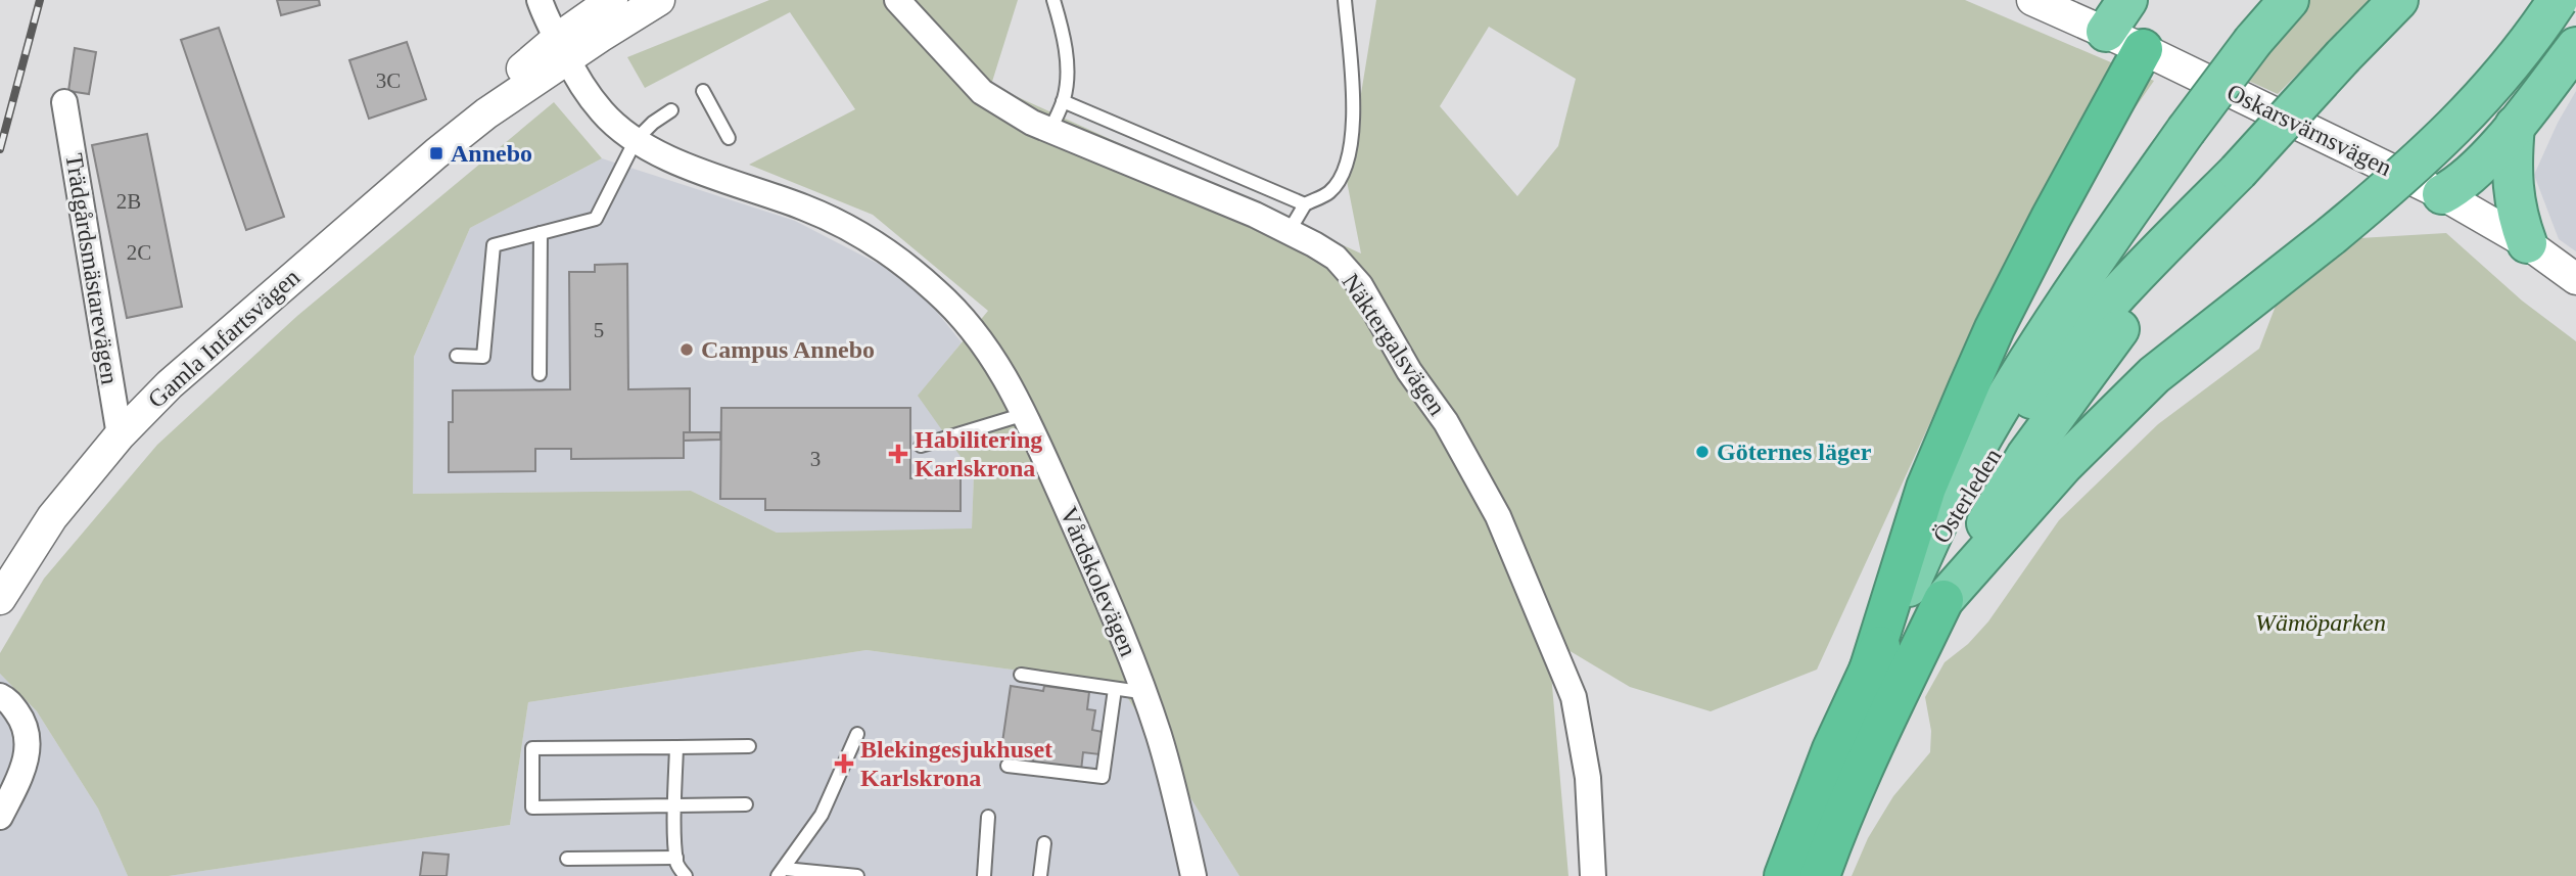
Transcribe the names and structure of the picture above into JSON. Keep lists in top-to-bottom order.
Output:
{
  "streets": {
    "highway": ["Österleden"],
    "street": [
      "Oskarsvärnsvägen",
      "Trädgårdsmästarevägen",
      "Gamla Infartsvägen",
      "Näktergalsvägen",
      "Vårdskolevägen"
    ]
  },
  "crossings": [
    ["Trädgårdsmästarevägen", "Gamla Infartsvägen"],
    ["Gamla Infartsvägen", "Vårdskolevägen"]
  ],
  "parks": ["Wämöparken"],
  "places": {
    "transit": ["Annebo"],
    "other": ["Campus Annebo", "Göternes läger"],
    "health": ["Habilitering Karlskrona", "Blekingesjukhuset Karlskrona"]
  },
  "house_numbers": [
    "3C",
    "2B",
    "2C",
    "5",
    "3"
  ]
}
